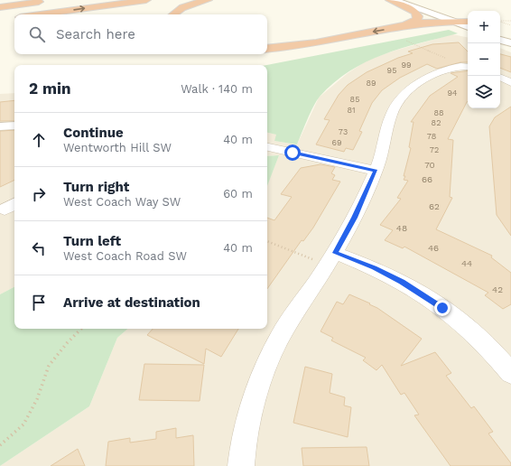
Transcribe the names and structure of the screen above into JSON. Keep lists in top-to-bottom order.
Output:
{
  "house_numbers": [
    "99",
    "95",
    "89",
    "94",
    "85",
    "81",
    "88",
    "82",
    "73",
    "78",
    "69",
    "72",
    "70",
    "66",
    "62",
    "48",
    "46",
    "44",
    "42"
  ],
  "page": {
    "map_buttons": ["+", "−"],
    "search": "Search here",
    "heading": ["2 min", "Walk · 140 m"],
    "list": [
      ["Continue", "Wentworth Hill SW", "40 m"],
      ["Turn right", "West Coach Way SW", "60 m"],
      ["Turn left", "West Coach Road SW", "40 m"],
      "Arrive at destination"
    ]
  }
}
